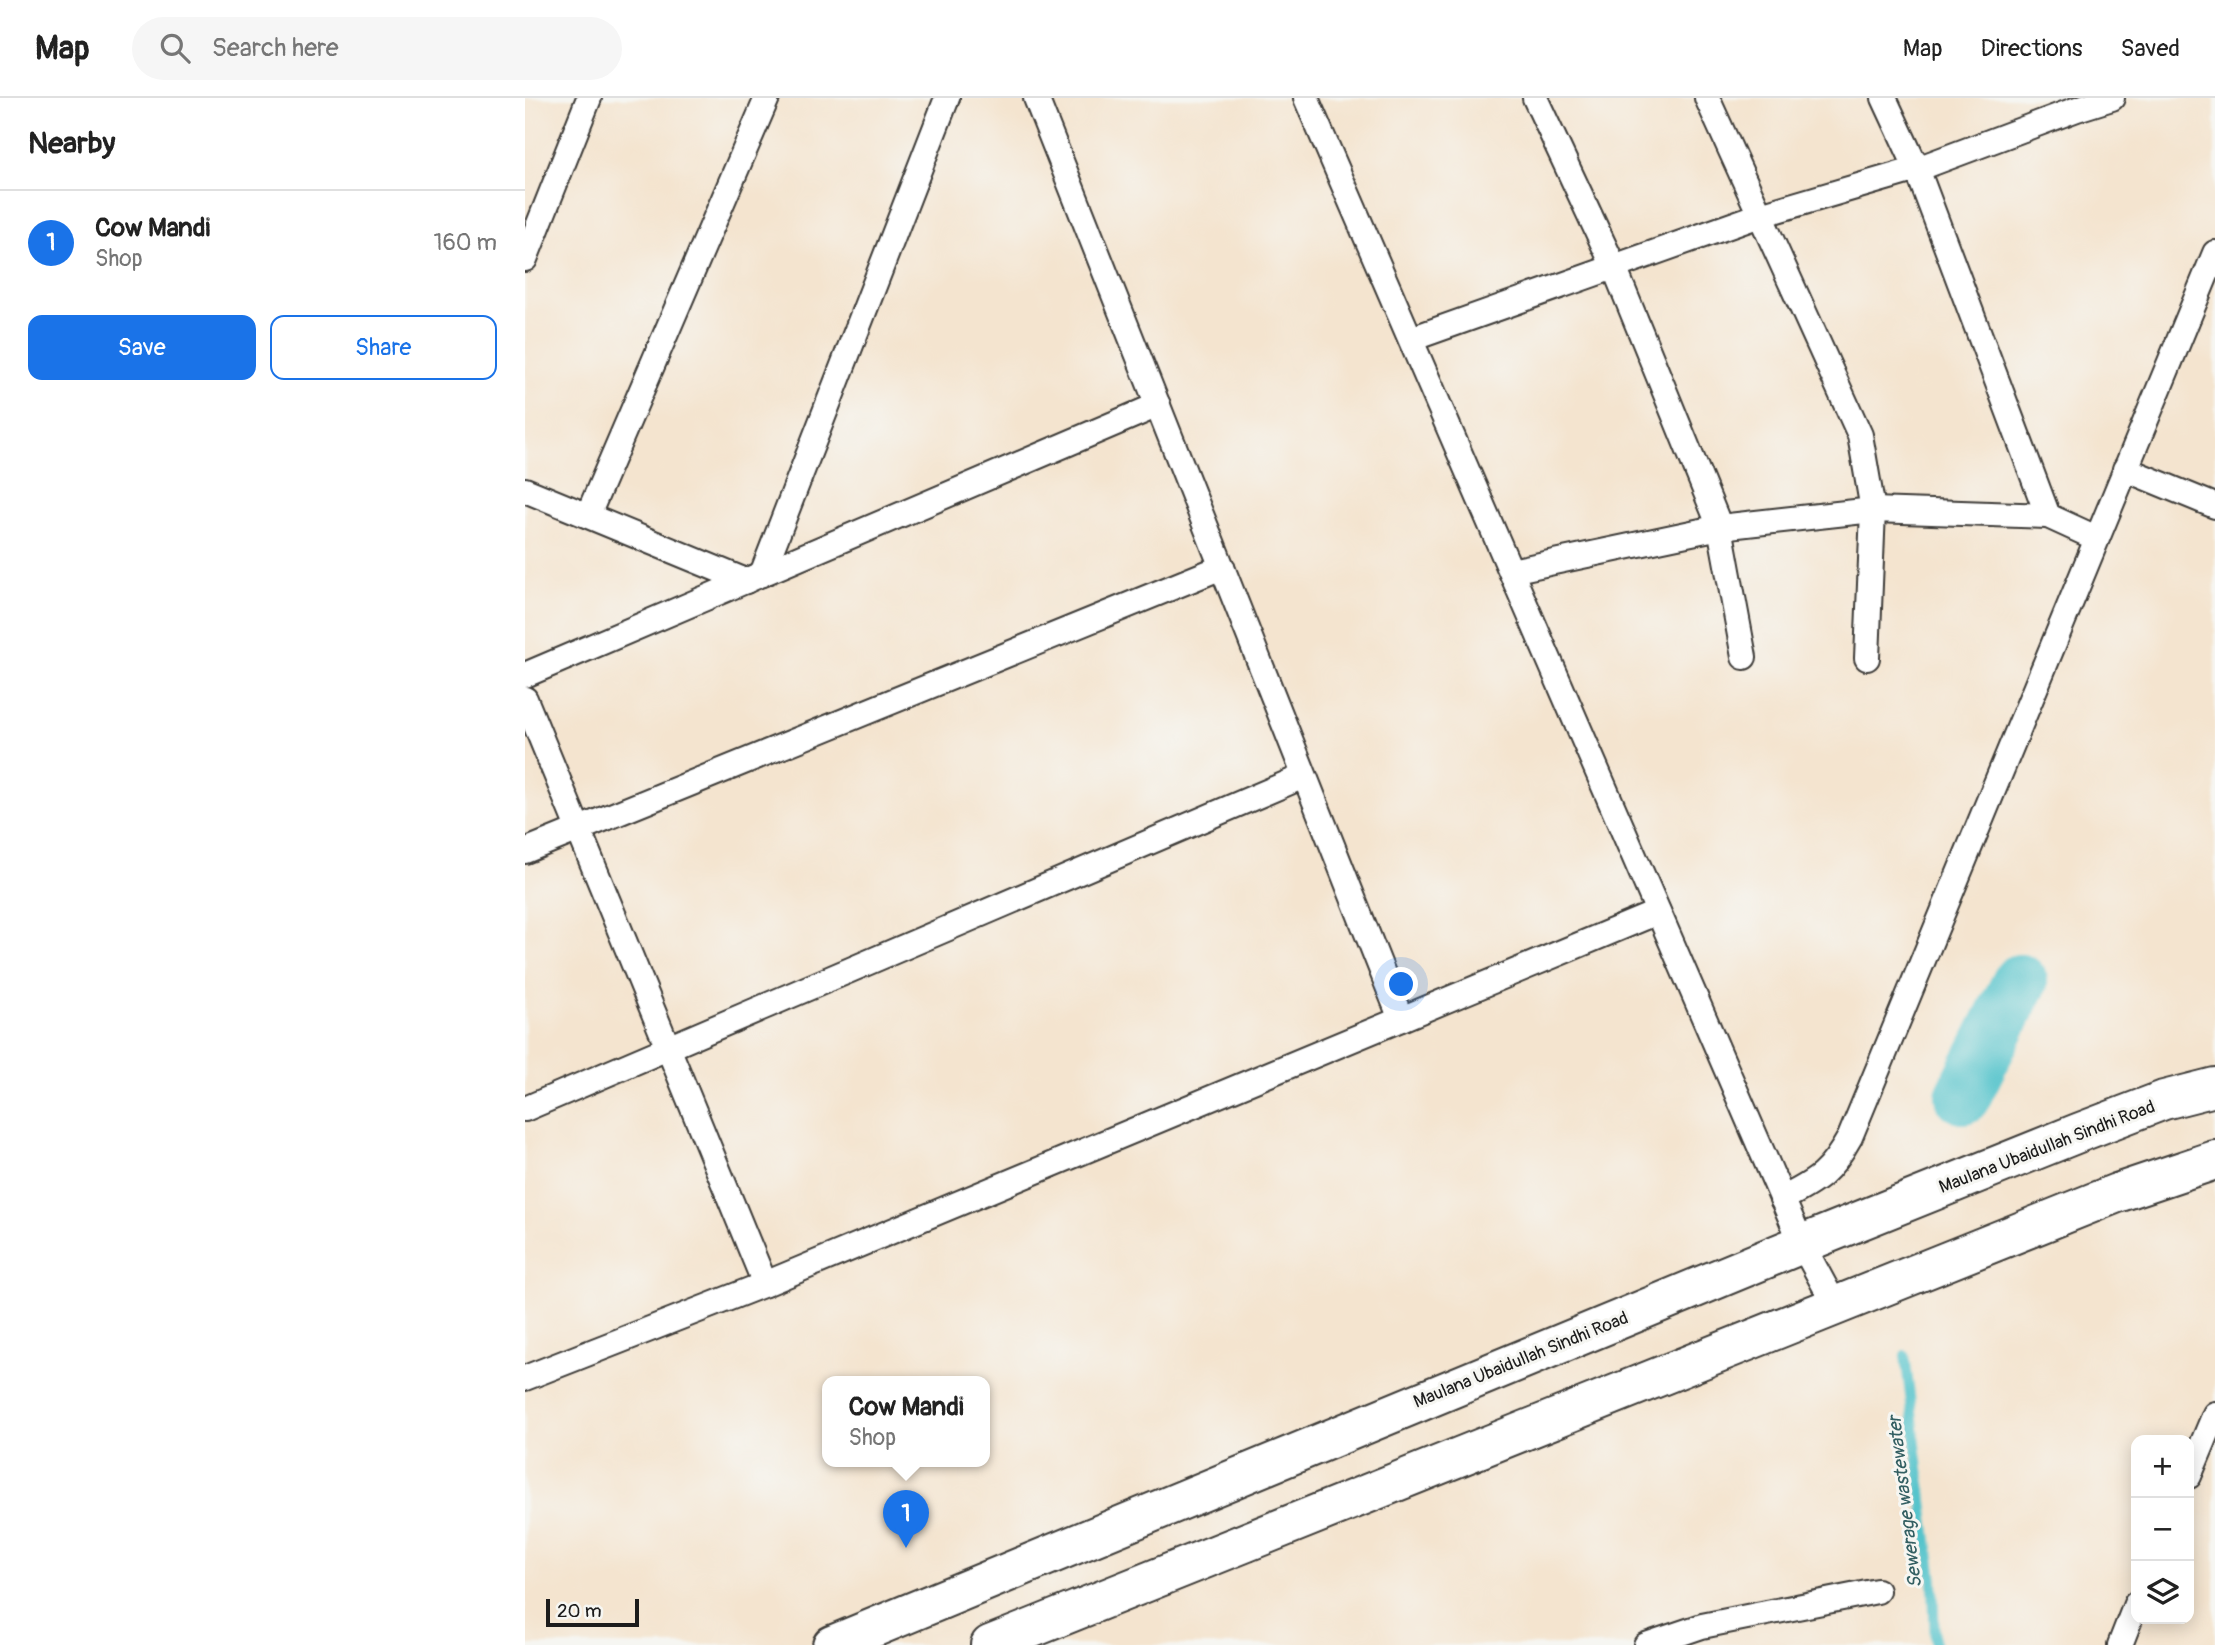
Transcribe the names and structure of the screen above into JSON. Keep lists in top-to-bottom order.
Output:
{
  "streets": {
    "main road": ["Maulana Ubaidullah Sindhi Road"]
  },
  "water": ["Sewerage wastewater"],
  "scale_bar": "20 m",
  "page": {
    "header": "Map",
    "search": "Search here",
    "nav": ["Map", "Directions", "Saved"],
    "heading": "Nearby",
    "list": [
      {
        "mark": "1",
        "name": "Cow Mandi",
        "note": "Shop",
        "value": "160 m"
      }
    ],
    "buttons": ["Save", "Share"],
    "popup": ["Cow Mandi", "Shop"],
    "map_buttons": ["+", "−"],
    "pins": "1",
    "scale": "20 m"
  }
}
